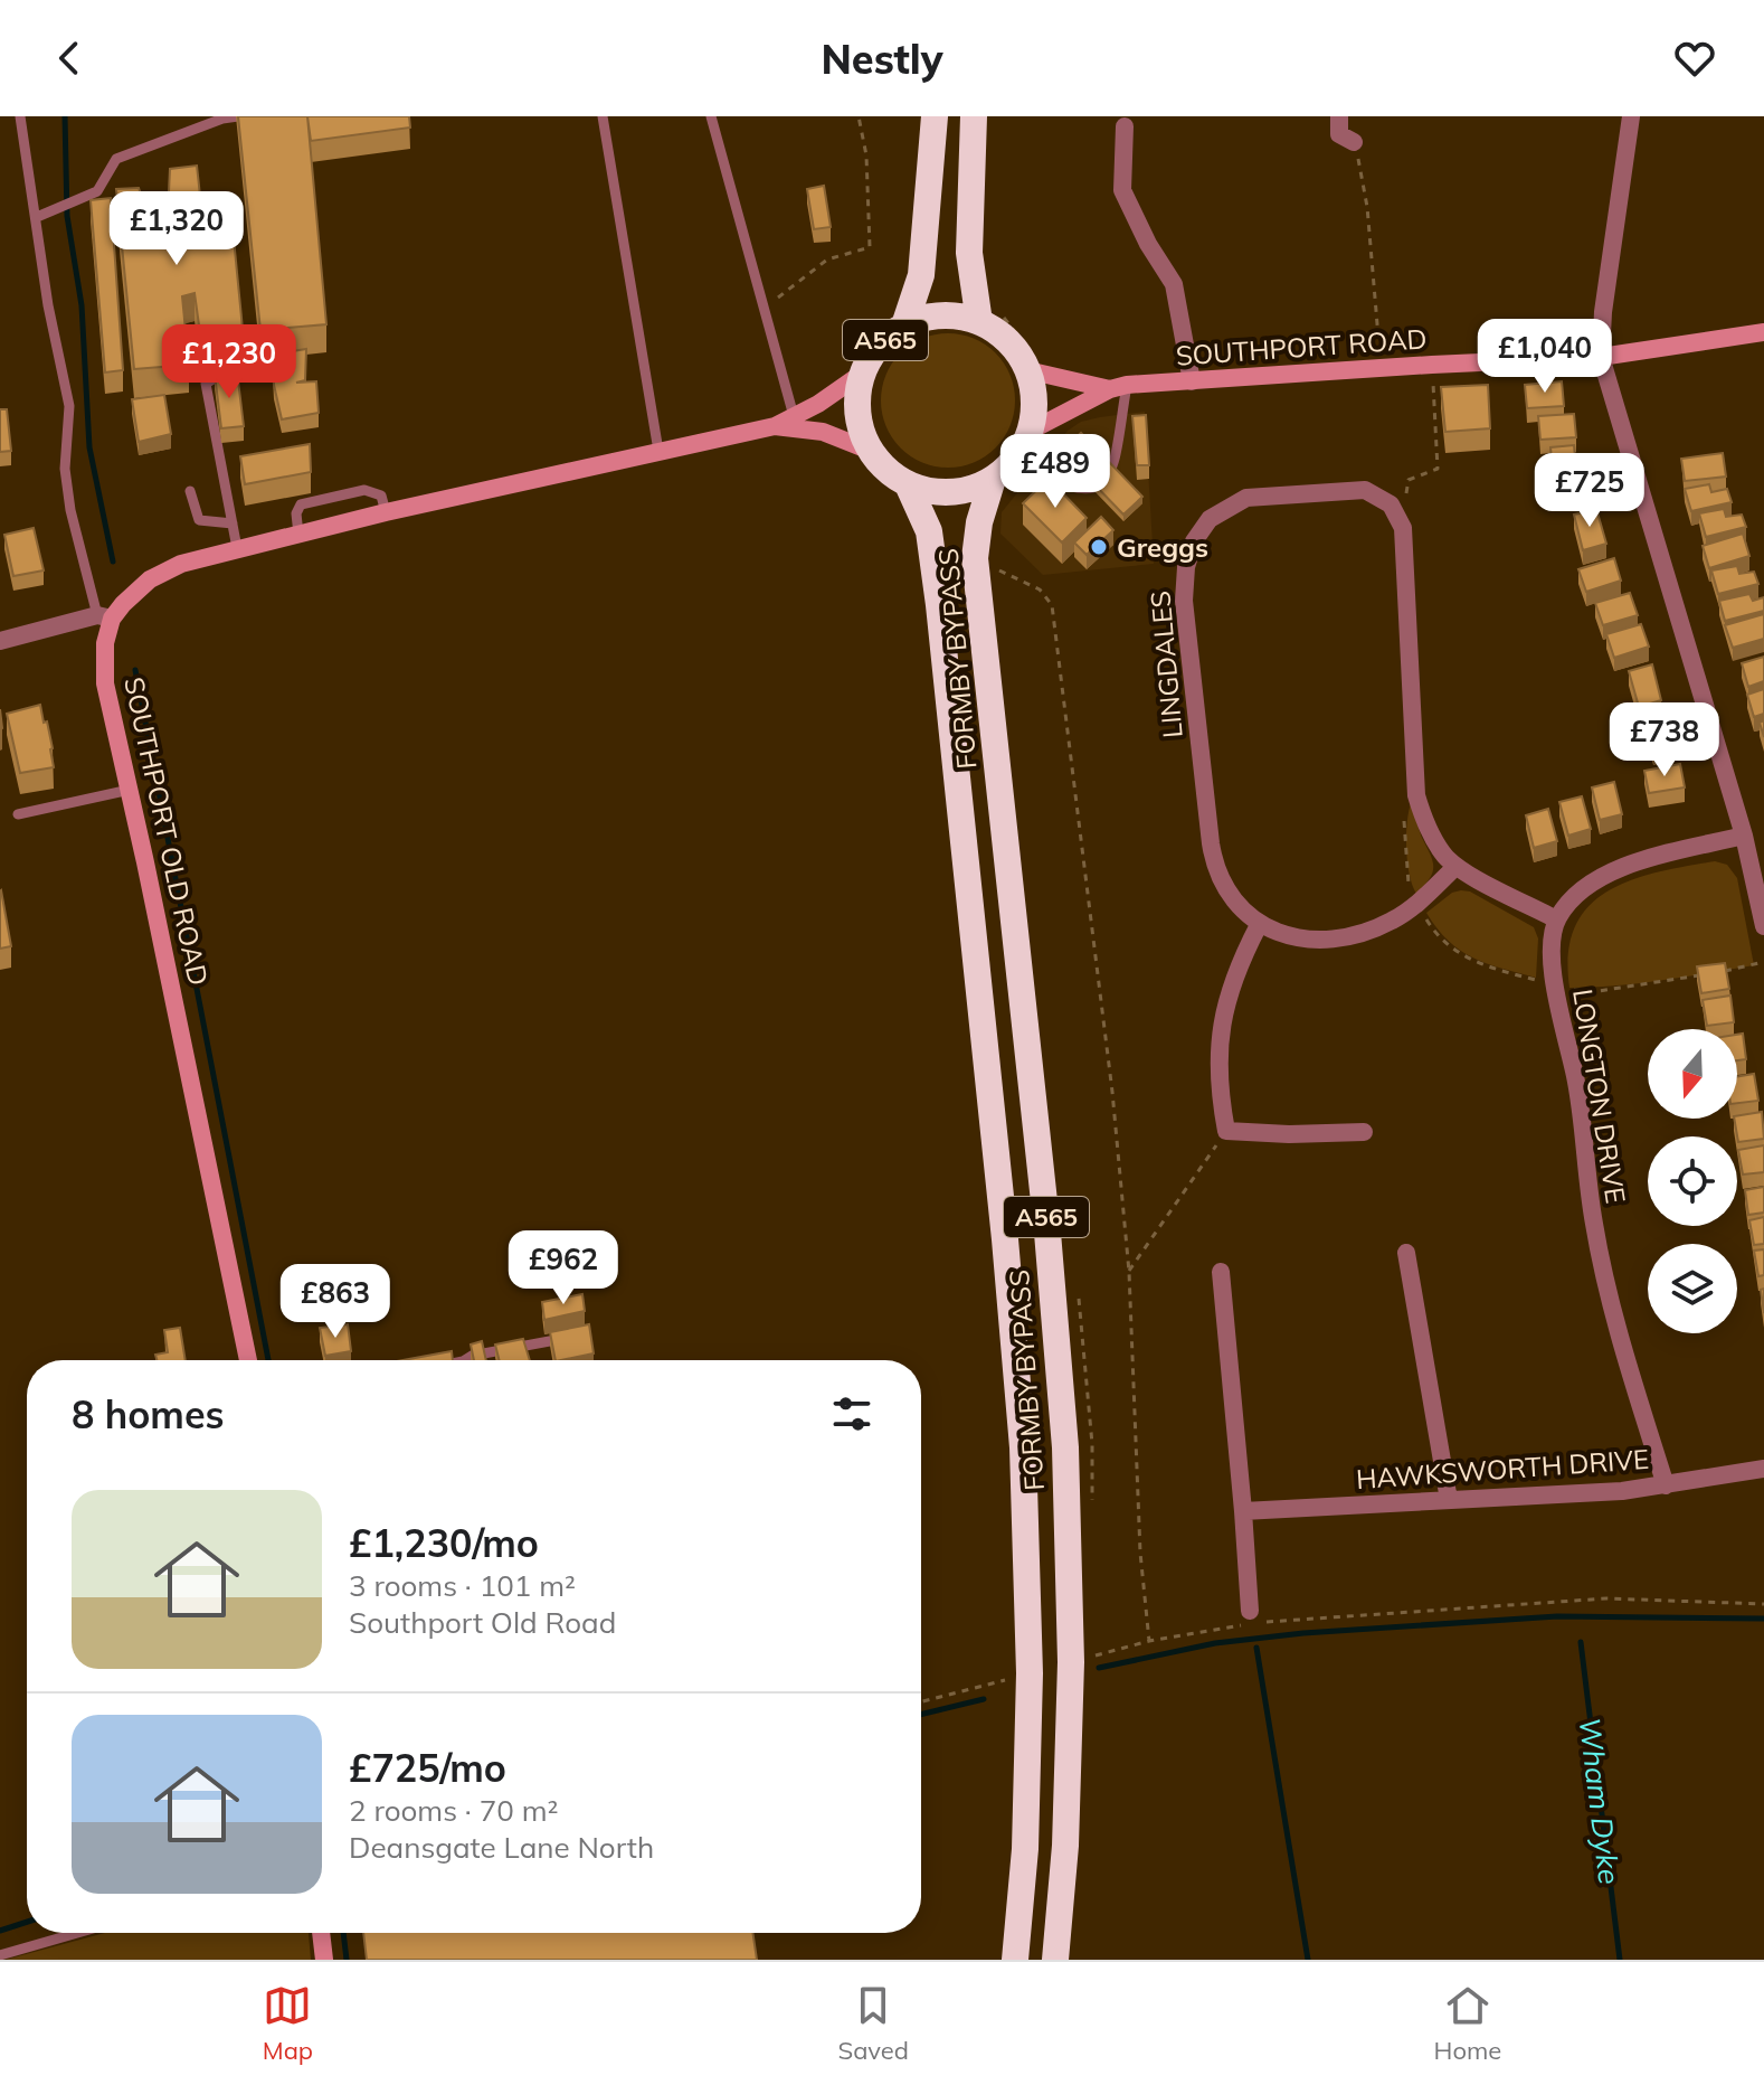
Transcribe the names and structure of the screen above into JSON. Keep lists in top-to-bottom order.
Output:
{
  "streets": {
    "highway": ["A565", "FORMBY BYPASS"],
    "street": [
      "SOUTHPORT ROAD",
      "LINGDALES",
      "SOUTHPORT OLD ROAD",
      "LONGTON DRIVE",
      "HAWKSWORTH DRIVE"
    ]
  },
  "crossings": [
    ["A565", "SOUTHPORT ROAD"],
    ["A565", "FORMBY BYPASS"],
    ["SOUTHPORT ROAD", "FORMBY BYPASS"],
    ["LONGTON DRIVE", "HAWKSWORTH DRIVE"]
  ],
  "water": ["Wham Dyke"],
  "places": ["Greggs"],
  "north": "bottom",
  "page": {
    "header": "Nestly",
    "price": [
      "£1,320",
      "£1,040",
      "£1,230",
      "£489",
      "£725",
      "£738",
      "£962",
      "£863"
    ],
    "heading": "8 homes",
    "list": [
      {
        "name": "£1,230/mo",
        "note": "3 rooms · 101 m² · Southport Old Road"
      },
      {
        "name": "£725/mo",
        "note": "2 rooms · 70 m² · Deansgate Lane North"
      }
    ],
    "tabs": ["Map", "Saved", "Home"]
  }
}
